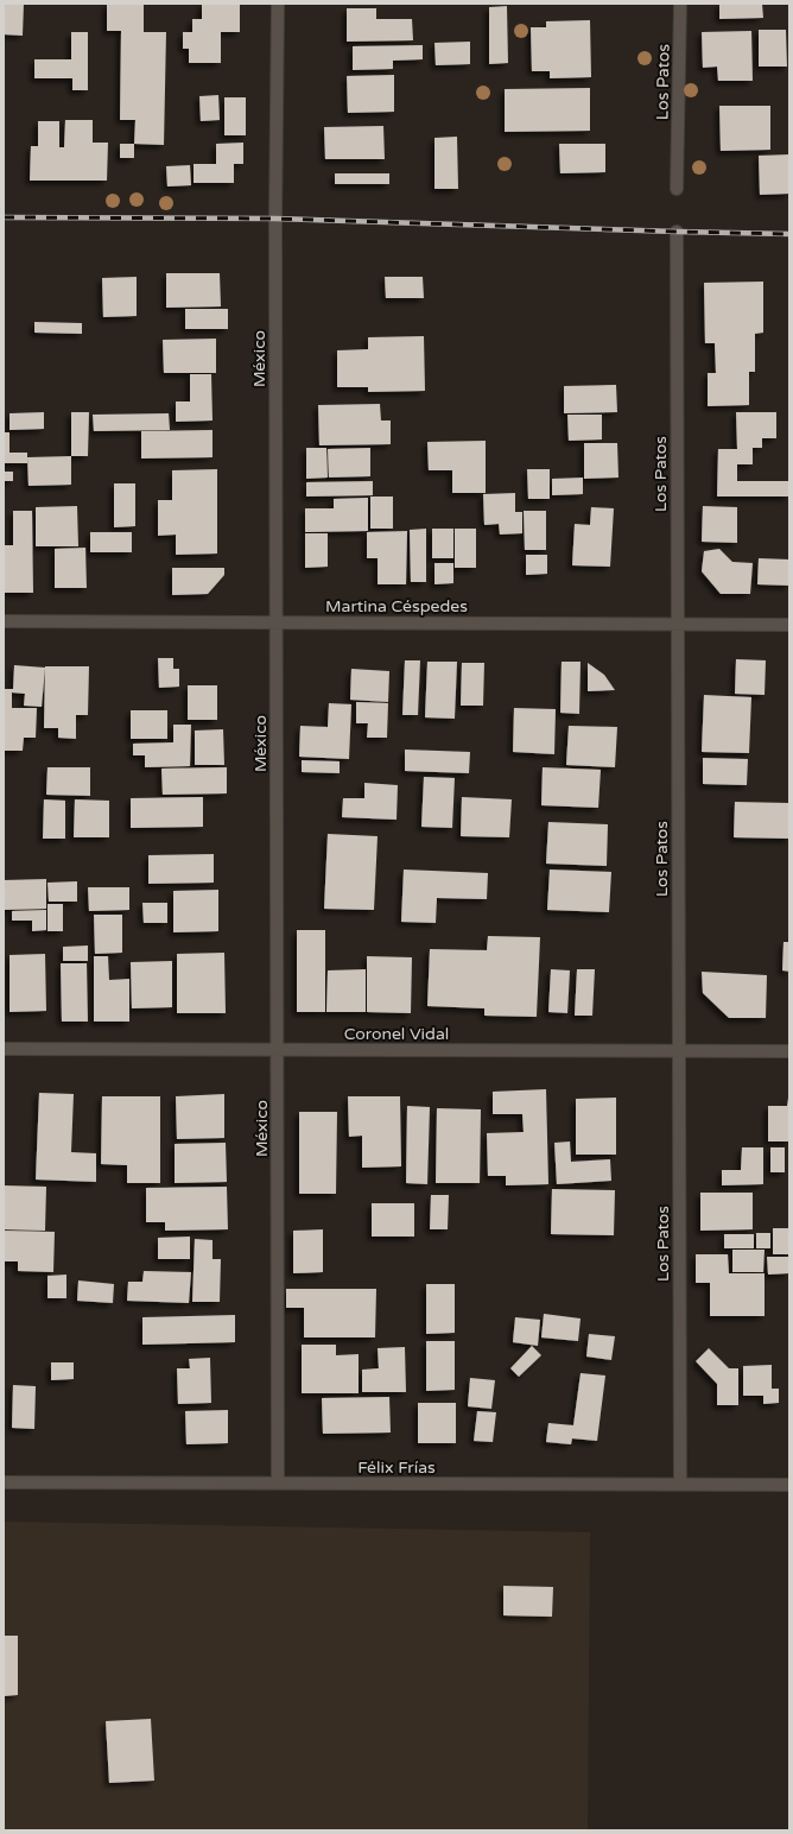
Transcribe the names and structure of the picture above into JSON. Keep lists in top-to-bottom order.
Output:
{
  "streets": {
    "street": [
      "Los Patos",
      "México",
      "Martina Céspedes",
      "Coronel Vidal",
      "Félix Frías"
    ]
  },
  "crossings": [
    ["Los Patos", "Martina Céspedes"],
    ["Los Patos", "Coronel Vidal"],
    ["Los Patos", "Félix Frías"],
    ["México", "Martina Céspedes"],
    ["México", "Coronel Vidal"],
    ["México", "Félix Frías"]
  ]
}
